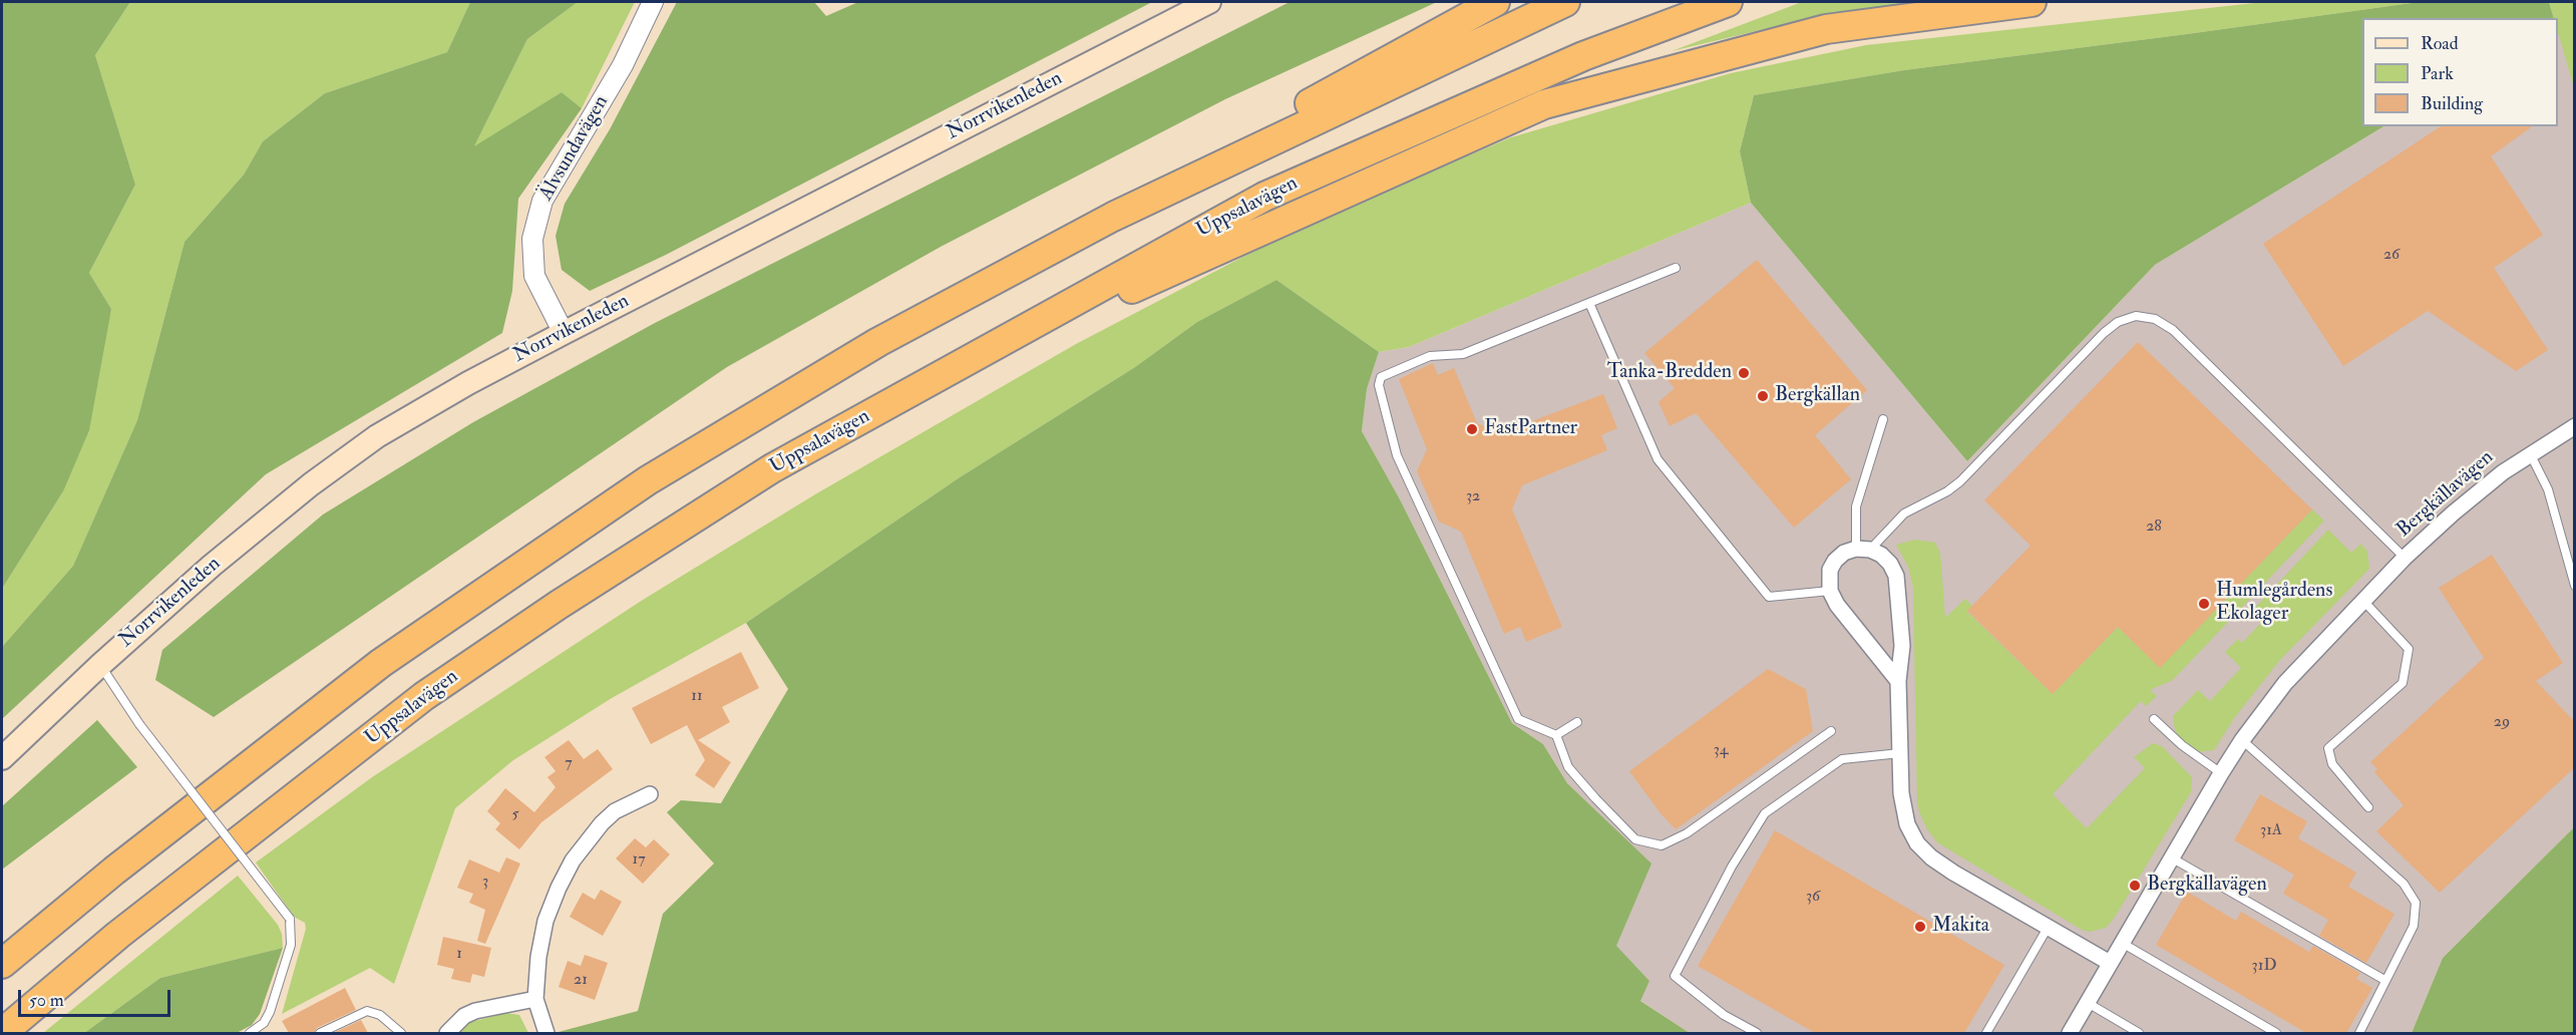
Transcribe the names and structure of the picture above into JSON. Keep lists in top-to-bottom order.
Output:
{
  "streets": {
    "highway": ["Uppsalavägen"],
    "main road": ["Norrvikenleden"],
    "street": ["Älvsundavägen", "Bergkällavägen"]
  },
  "crossings": [
    ["Norrvikenleden", "Älvsundavägen"]
  ],
  "places": [
    "Tanka-Bredden",
    "Bergkällan",
    "FastPartner",
    "Humlegårdens Ekolager",
    "Bergkällavägen",
    "Makita"
  ],
  "house_numbers": [
    "26",
    "32",
    "28",
    "11",
    "29",
    "34",
    "7",
    "5",
    "31A",
    "17",
    "3",
    "36",
    "1",
    "31D",
    "21"
  ],
  "legend": ["Road", "Park", "Building"],
  "scale_bar": "50 m"
}
